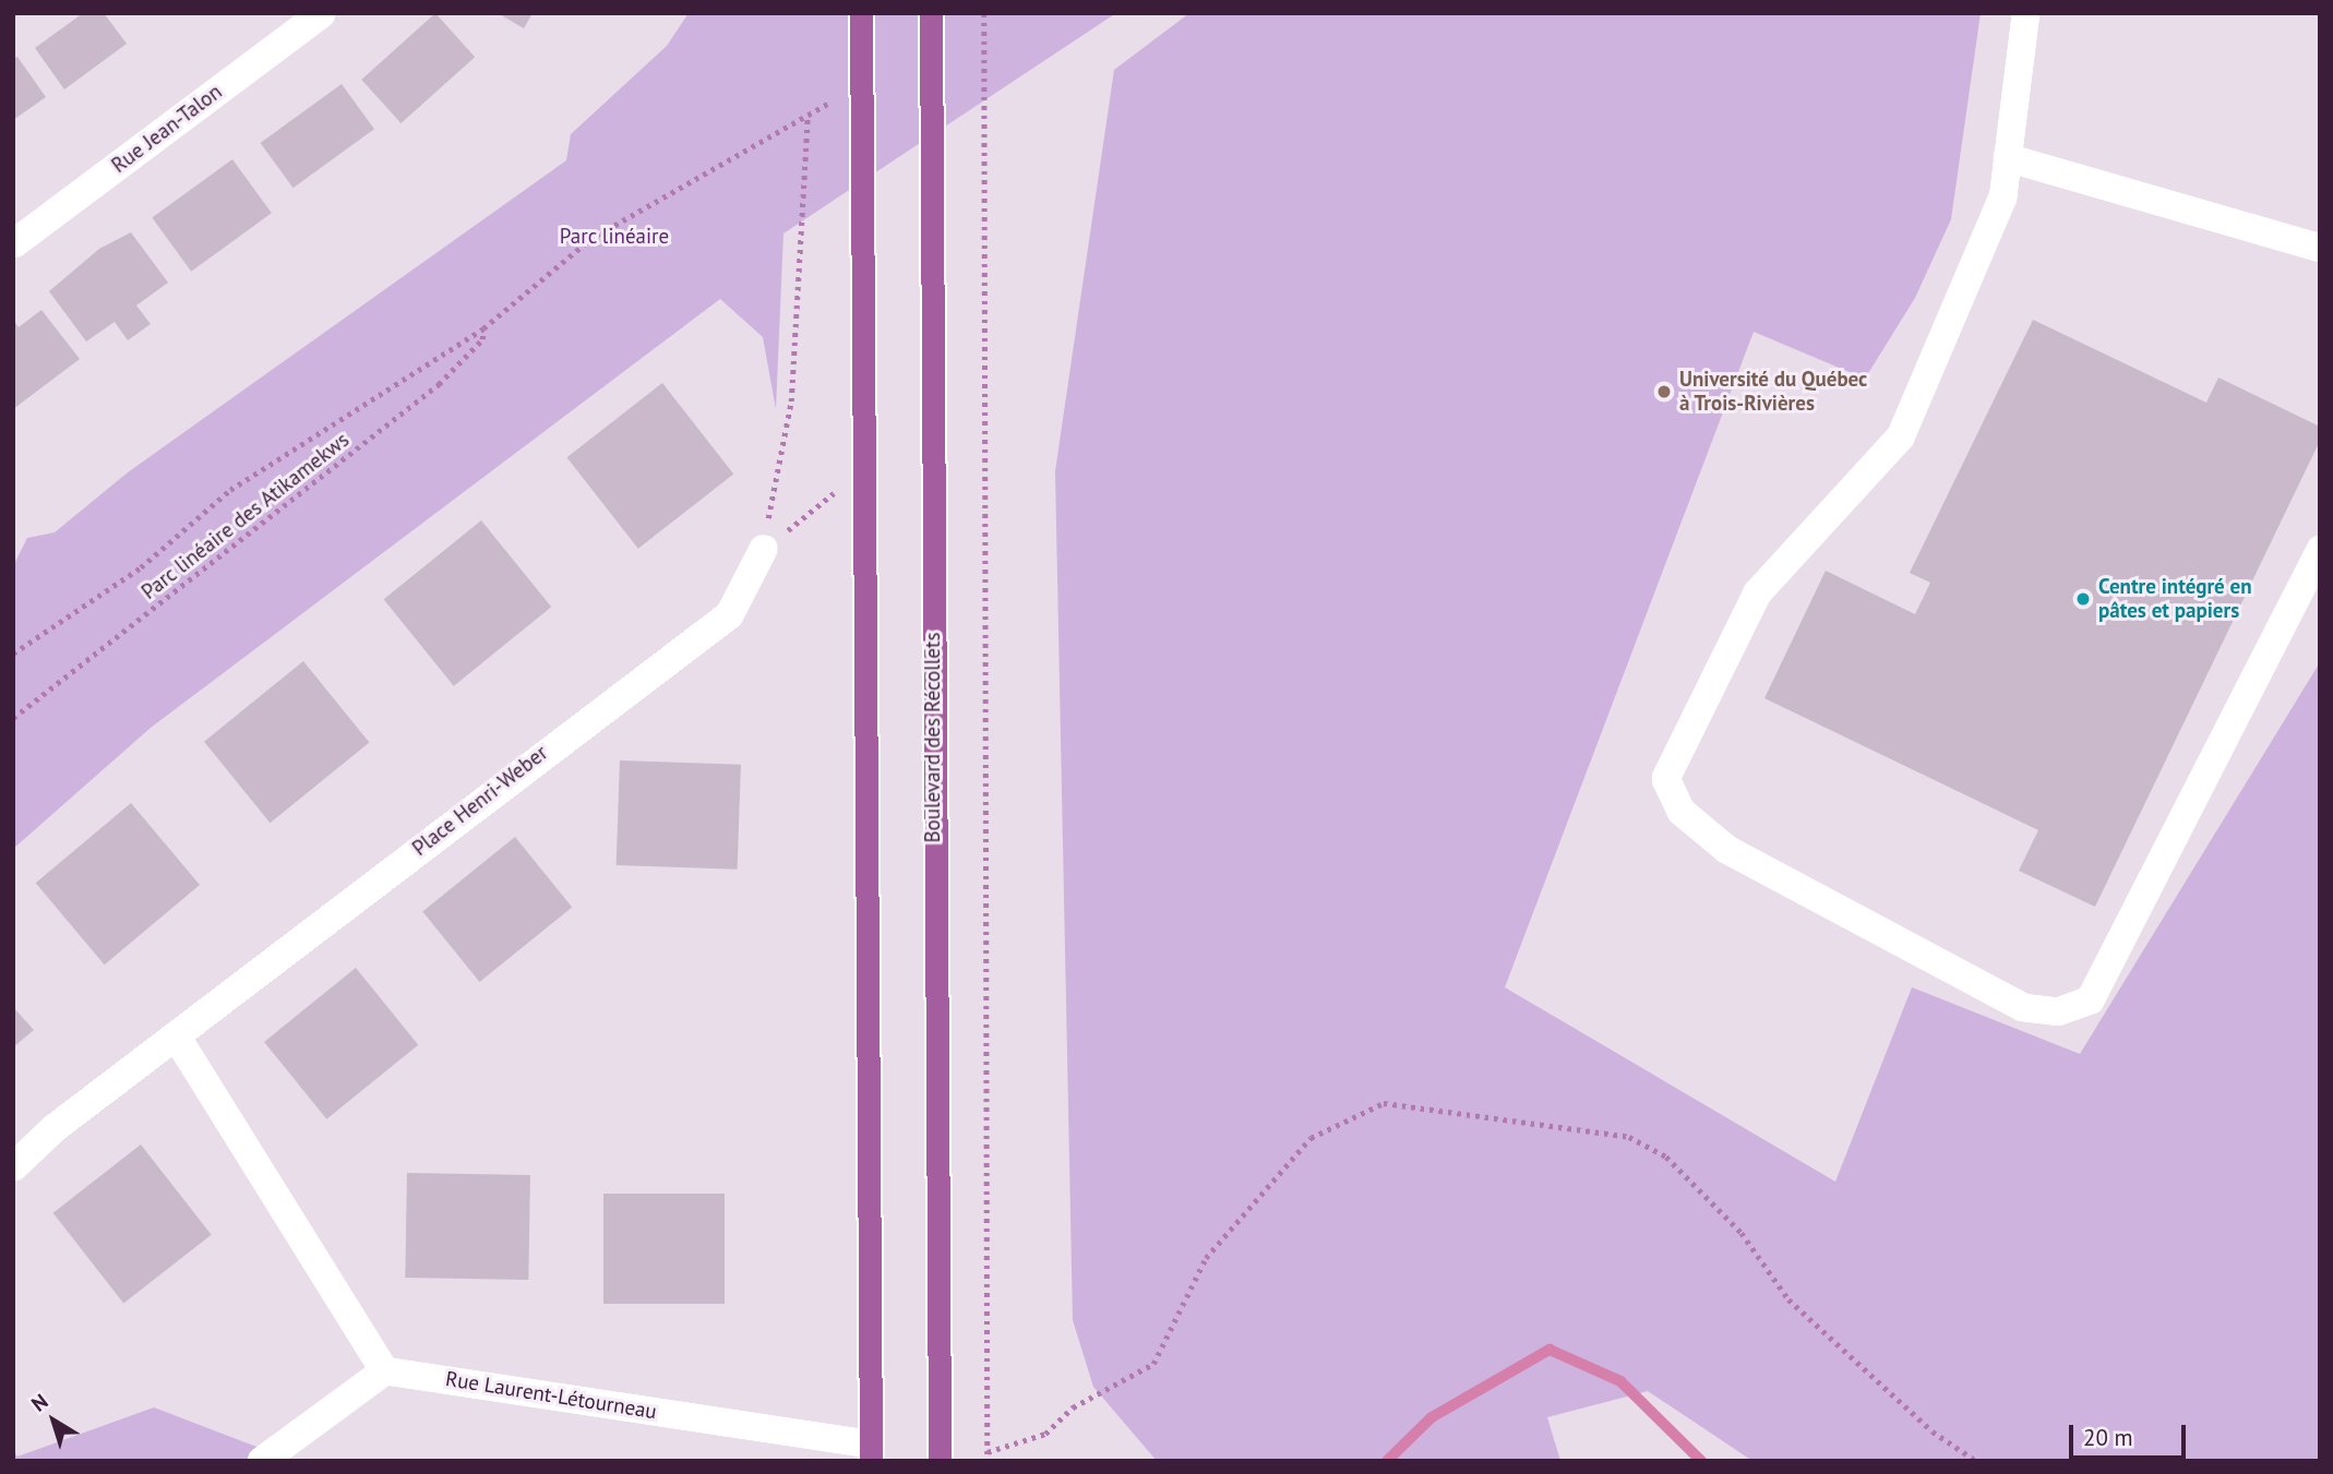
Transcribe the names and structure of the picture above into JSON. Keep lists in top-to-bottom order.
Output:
{
  "streets": {
    "main road": ["Boulevard des Récollets"],
    "street": ["Rue Jean-Talon", "Place Henri-Weber", "Rue Laurent-Létourneau"],
    "path": ["Parc linéaire des Atikamekws"]
  },
  "parks": ["Parc linéaire"],
  "places": ["Université du Québec à Trois-Rivières", "Centre intégré en pâtes et papiers"],
  "scale_bar": "20 m",
  "north": "top left"
}
